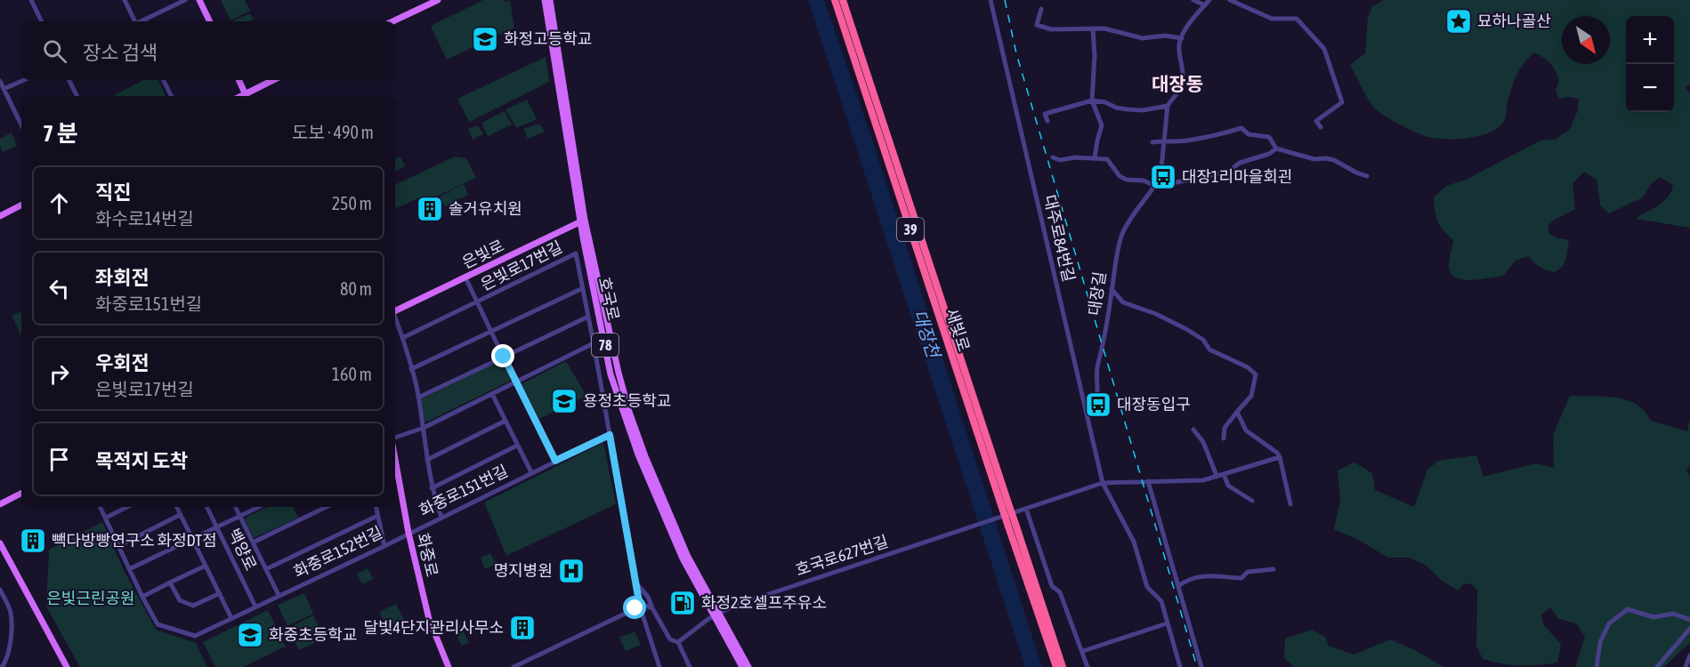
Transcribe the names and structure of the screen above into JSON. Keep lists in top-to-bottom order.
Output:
{
  "streets": {
    "highway": ["39", "새빛로"],
    "main road": [
      "은빛로",
      "호국로",
      "78",
      "화중로"
    ],
    "street": [
      "대주로84번길",
      "은빛로17번길",
      "대장길",
      "화중로151번길",
      "백양로",
      "화중로152번길",
      "호국로627번길"
    ]
  },
  "crossings": [
    ["대주로84번길", "대장길"],
    ["은빛로", "은빛로17번길"],
    ["은빛로", "호국로"],
    ["은빛로17번길", "화중로151번길"],
    ["호국로", "호국로627번길"],
    ["화중로151번길", "화중로152번길"],
    ["화중로151번길", "화중로"],
    ["백양로", "화중로152번길"],
    ["화중로152번길", "화중로"]
  ],
  "districts": ["대장동"],
  "water": ["대장천"],
  "parks": ["은빛근린공원"],
  "places": {
    "place": ["묘하나골산"],
    "school or university": ["화정고등학교", "용정초등학교", "화중초등학교"],
    "bus stop": ["대장1리마을회괸", "대장동입구"],
    "building": ["솔거유치원", "빽다방빵연구소 화정DT점", "달빛4단지관리사무소"],
    "hospital": ["명지병원"],
    "fuel station": ["화정2호셀프주유소"]
  },
  "north": "bottom right",
  "page": {
    "map_buttons": ["+", "−"],
    "search": "장소 검색",
    "heading": ["7 분", "도보 · 490 m"],
    "list": [
      ["직진", "화수로14번길", "250 m"],
      ["좌회전", "화중로151번길", "80 m"],
      ["우회전", "은빛로17번길", "160 m"],
      "목적지 도착"
    ]
  }
}
